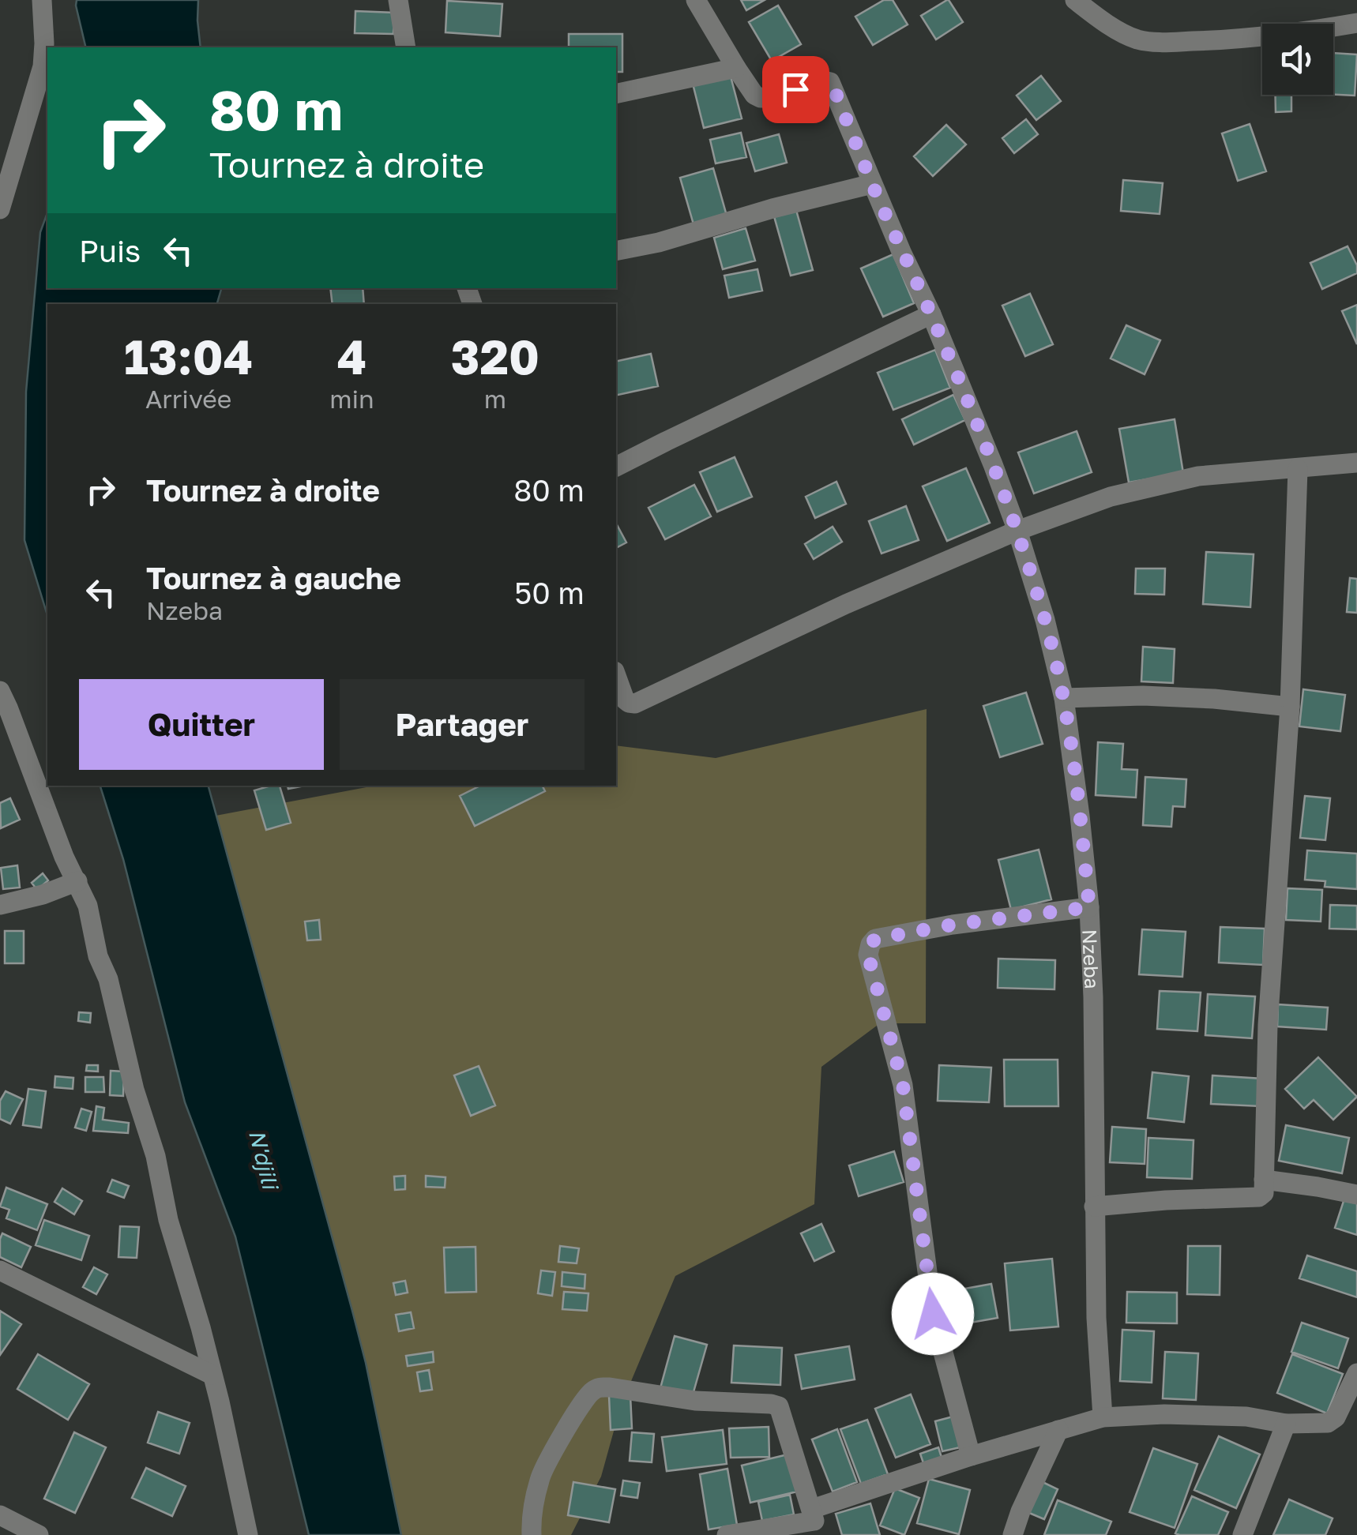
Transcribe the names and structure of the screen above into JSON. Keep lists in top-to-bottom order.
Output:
{
  "streets": {
    "street": ["Nzeba"]
  },
  "water": ["N'djili"],
  "page": {
    "turn": ["80 m", "Tournez à droite"],
    "then": "Puis",
    "eta": [
      "13:04",
      "Arrivée",
      "4",
      "min",
      "320",
      "m"
    ],
    "list": [
      {
        "name": "Tournez à droite",
        "value": "80 m"
      },
      {
        "name": "Tournez à gauche",
        "note": "Nzeba",
        "value": "50 m"
      }
    ],
    "buttons": ["Quitter", "Partager"]
  }
}
